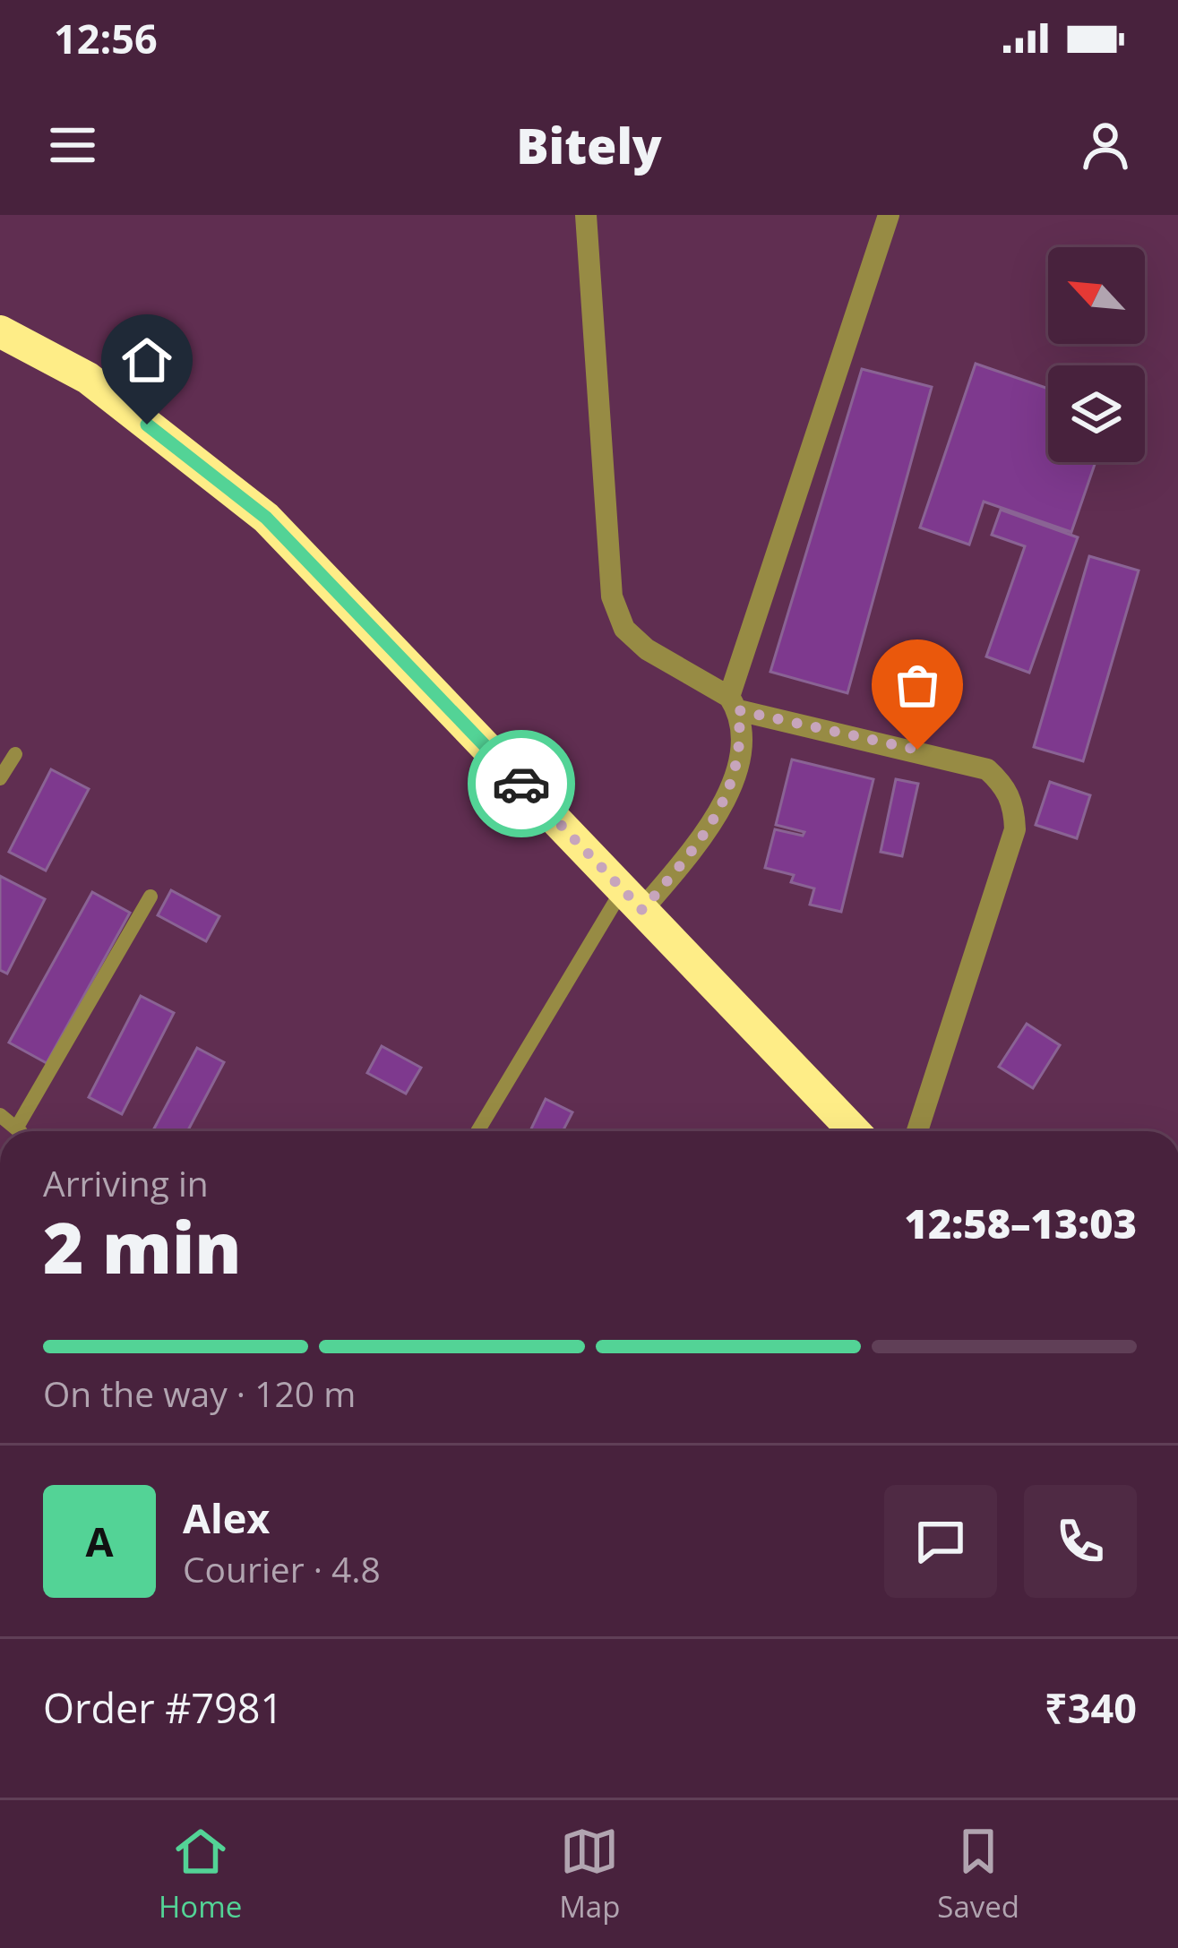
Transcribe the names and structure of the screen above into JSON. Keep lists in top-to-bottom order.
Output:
{
  "north": "top left",
  "page": {
    "status": "12:56",
    "header": "Bitely",
    "heading": ["2 min", "Arriving in", "12:58–13:03"],
    "panel": [
      "Alex",
      "Courier · 4.8",
      "Order #7981",
      "₹340"
    ],
    "bar": "On the way · 120 m",
    "round": "A",
    "tabs": ["Home", "Map", "Saved"]
  }
}
